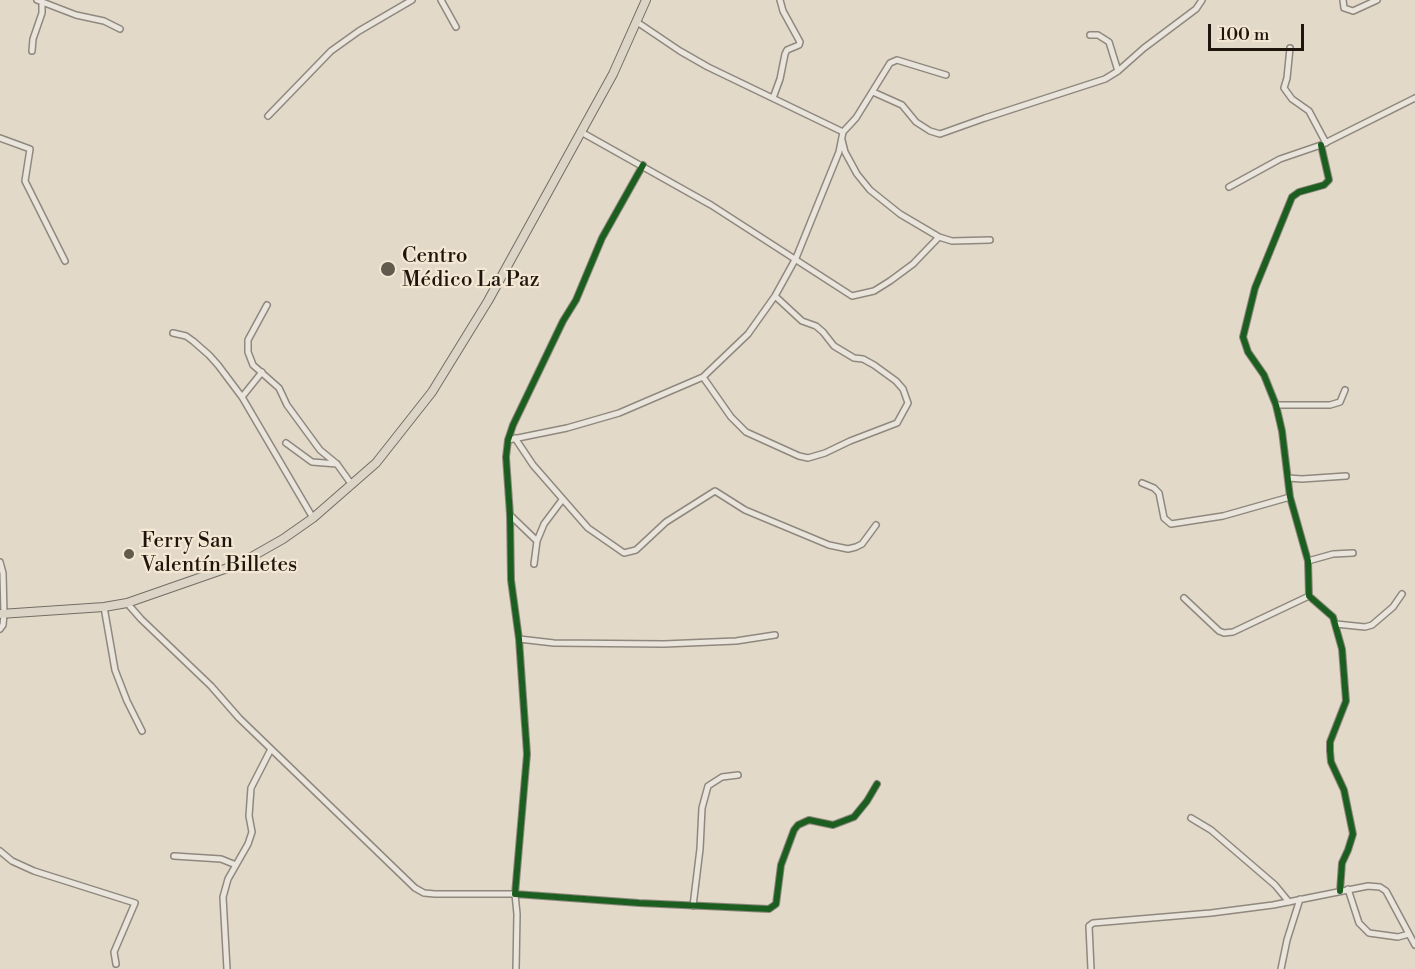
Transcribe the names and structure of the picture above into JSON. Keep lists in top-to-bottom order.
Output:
{
  "places": ["Centro Médico La Paz", "Ferry San Valentín Billetes"],
  "scale_bar": "100 m"
}
